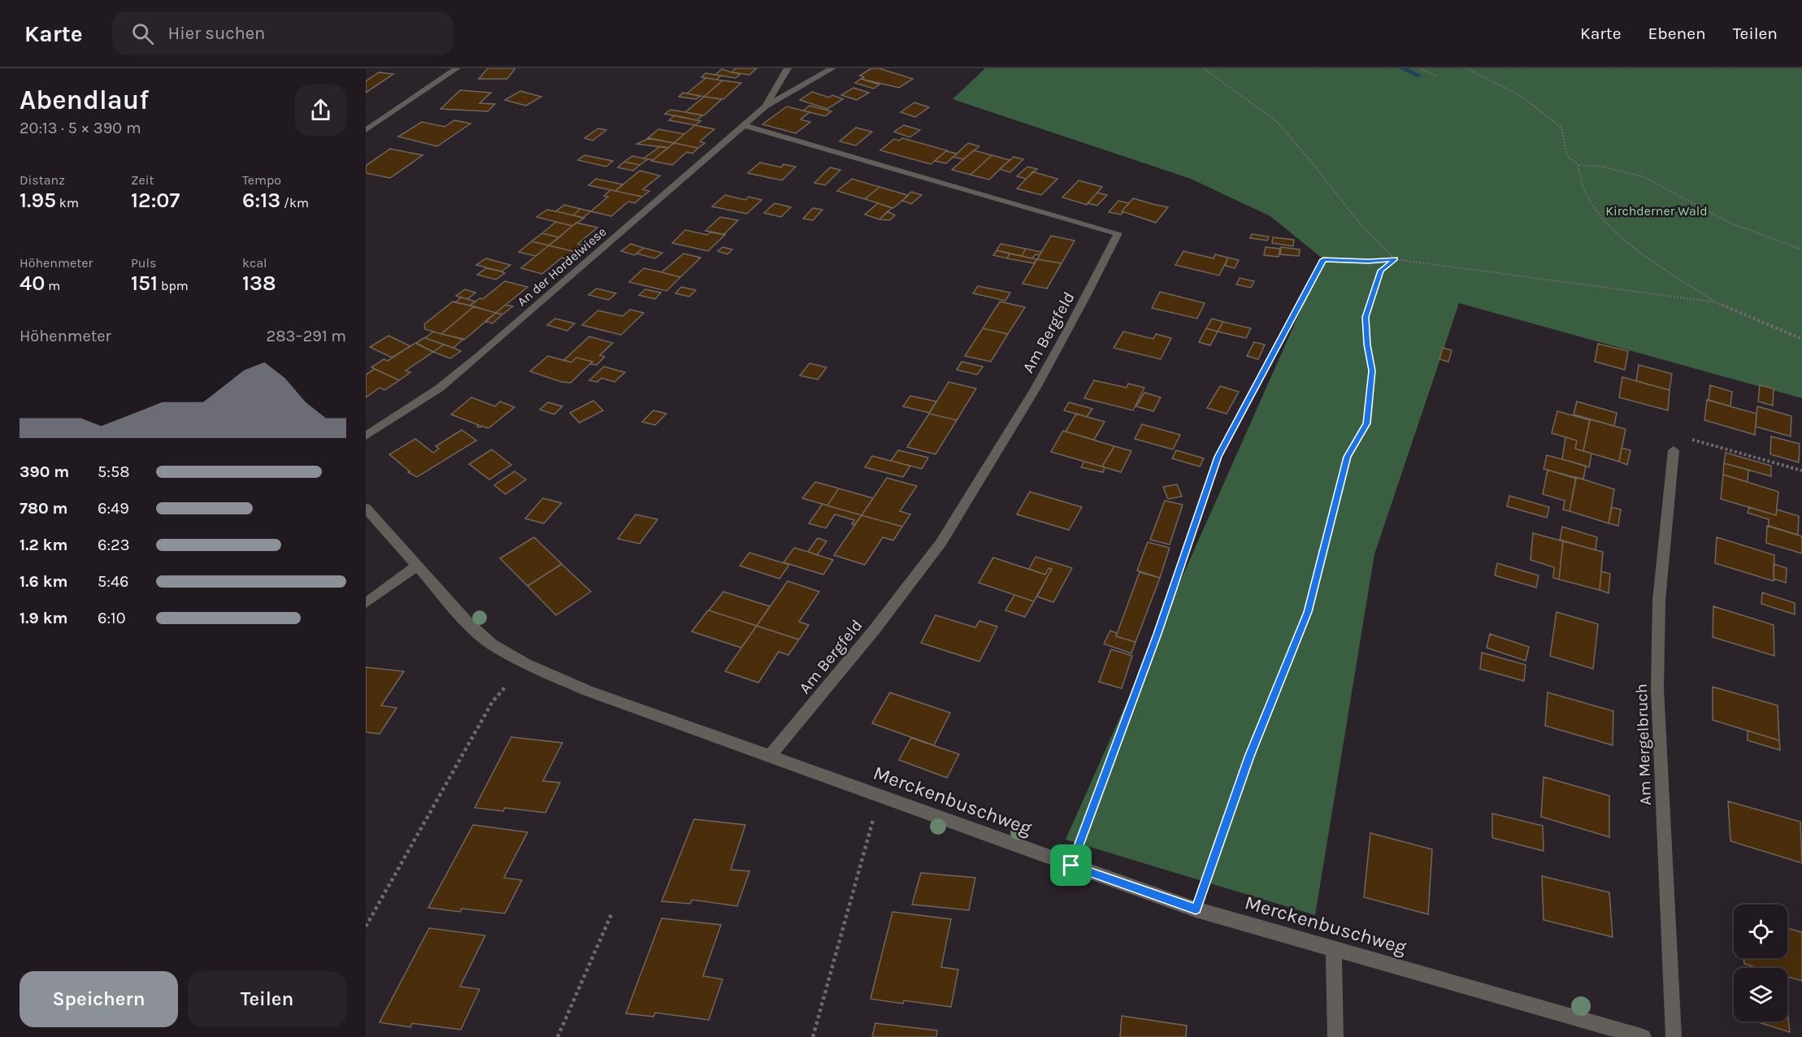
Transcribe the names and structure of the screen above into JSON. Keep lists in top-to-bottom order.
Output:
{
  "streets": {
    "street": [
      "An der Hordelwiese",
      "Am Bergfeld",
      "Am Mergelbruch",
      "Merckenbuschweg"
    ]
  },
  "crossings": [
    ["An der Hordelwiese", "Am Bergfeld"],
    ["Am Bergfeld", "Merckenbuschweg"]
  ],
  "parks": ["Kirchderner Wald"],
  "page": {
    "header": "Karte",
    "search": "Hier suchen",
    "nav": ["Karte", "Ebenen", "Teilen"],
    "heading": ["Abendlauf", "20:13 · 5 × 390 m"],
    "stats": [
      ["Distanz", "1.95 km"],
      ["Zeit", "12:07"],
      ["Tempo", "6:13 /km"],
      ["Höhenmeter", "40 m"],
      ["Puls", "151 bpm"],
      ["kcal", "138"]
    ],
    "chart": ["Höhenmeter", "283–291 m"],
    "list": [
      {
        "name": "390 m",
        "note": "5:58"
      },
      {
        "name": "780 m",
        "note": "6:49"
      },
      {
        "name": "1.2 km",
        "note": "6:23"
      },
      {
        "name": "1.6 km",
        "note": "5:46"
      },
      {
        "name": "1.9 km",
        "note": "6:10"
      }
    ],
    "buttons": ["Speichern", "Teilen"]
  }
}
